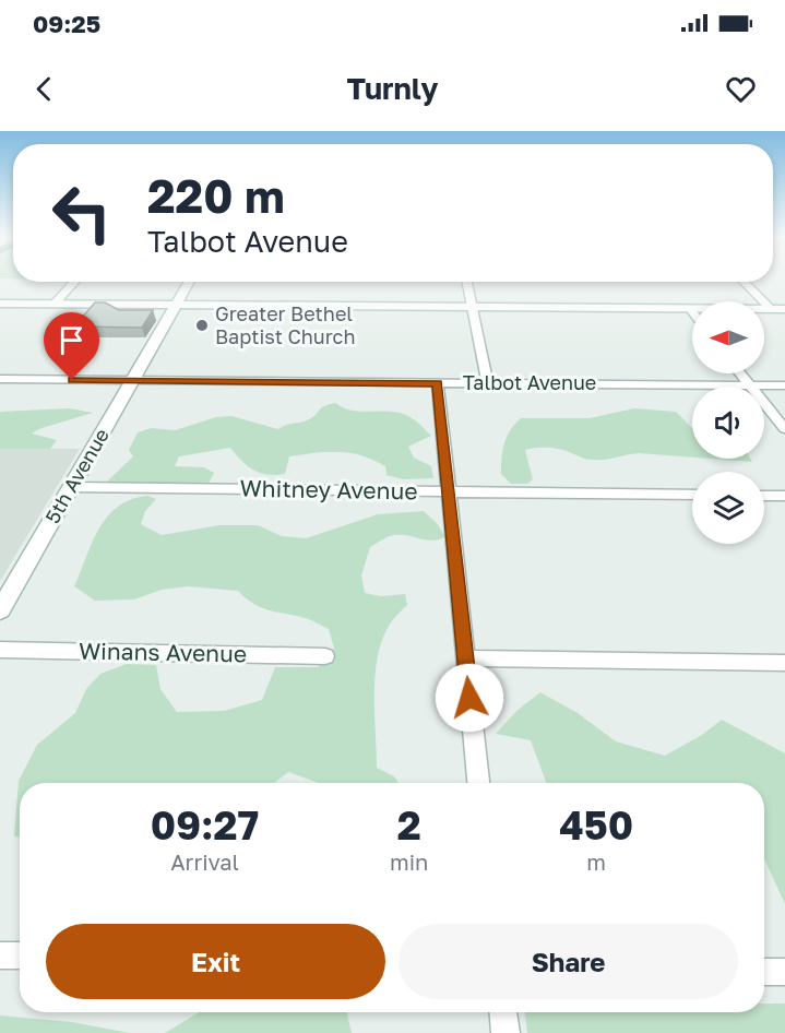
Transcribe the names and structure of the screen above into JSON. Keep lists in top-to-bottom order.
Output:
{
  "streets": {
    "main road": ["5th Avenue"],
    "street": ["Talbot Avenue", "Whitney Avenue", "Winans Avenue"]
  },
  "crossings": [
    ["Talbot Avenue", "5th Avenue"],
    ["5th Avenue", "Whitney Avenue"]
  ],
  "places": ["Greater Bethel Baptist Church"],
  "north": "left",
  "page": {
    "status": "09:25",
    "header": "Turnly",
    "turn": ["220 m", "Talbot Avenue"],
    "eta": [
      "09:27",
      "Arrival",
      "2",
      "min",
      "450",
      "m"
    ],
    "buttons": ["Exit", "Share"]
  }
}
